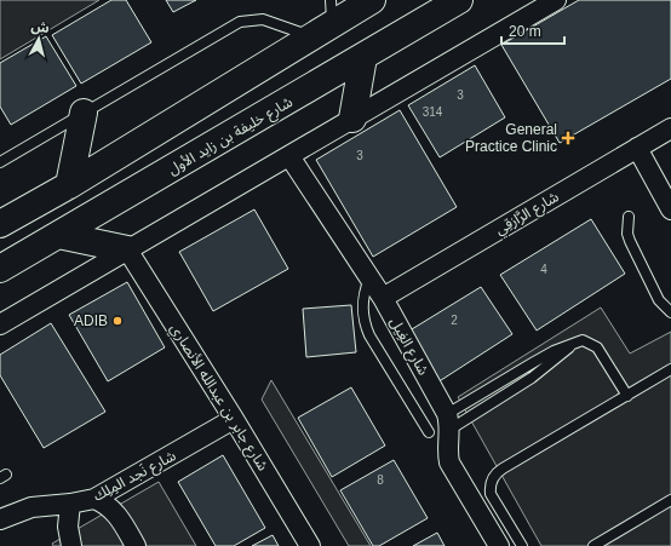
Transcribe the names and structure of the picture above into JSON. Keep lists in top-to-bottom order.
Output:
{
  "streets": {
    "main road": ["شارع خليفة بن زايد الأول"],
    "street": [
      "شارع الرَّازقِي",
      "شارع الغِيل",
      "شارع جابر بن عبدالله الأنصاري",
      "شارع نَجد المِلِك"
    ]
  },
  "crossings": [
    ["شارع الرَّازقِي", "شارع الغِيل"],
    ["شارع جابر بن عبدالله الأنصاري", "شارع نَجد المِلِك"]
  ],
  "places": {
    "health": ["General Practice Clinic"],
    "other": ["ADIB"]
  },
  "house_numbers": [
    "3",
    "314",
    "3",
    "4",
    "2",
    "8"
  ],
  "scale_bar": "20 m",
  "north": "top"
}
